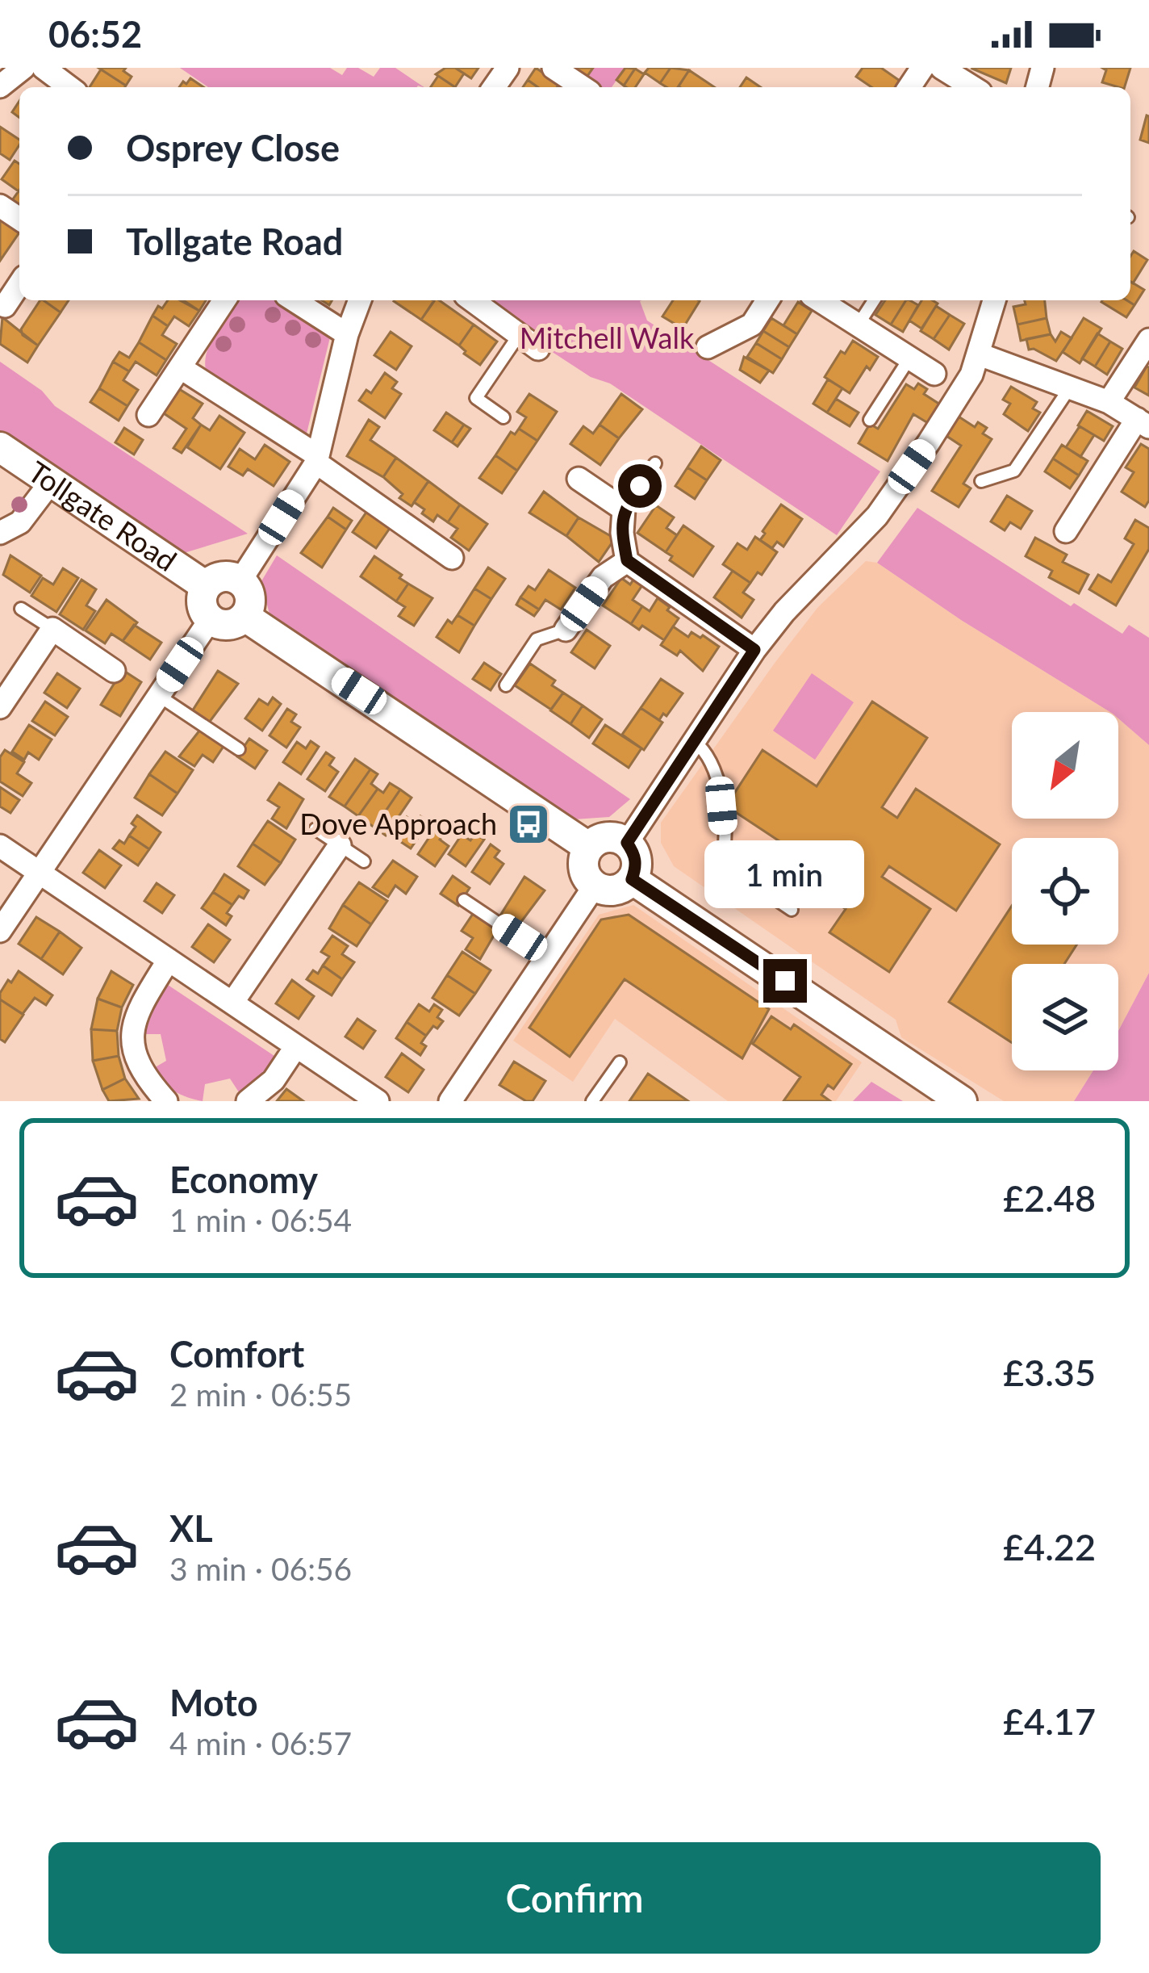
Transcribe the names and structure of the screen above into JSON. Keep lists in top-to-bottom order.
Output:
{
  "streets": {
    "street": ["Tollgate Road"]
  },
  "parks": ["Mitchell Walk"],
  "places": {
    "bus stop": ["Dove Approach"]
  },
  "north": "bottom left",
  "page": {
    "status": "06:52",
    "banner": ["Osprey Close", "Tollgate Road"],
    "bubble": "1 min",
    "list": [
      {
        "name": "Economy",
        "note": "1 min · 06:54",
        "value": "£2.48"
      },
      {
        "name": "Comfort",
        "note": "2 min · 06:55",
        "value": "£3.35"
      },
      {
        "name": "XL",
        "note": "3 min · 06:56",
        "value": "£4.22"
      },
      {
        "name": "Moto",
        "note": "4 min · 06:57",
        "value": "£4.17"
      }
    ],
    "buttons": "Confirm"
  }
}
